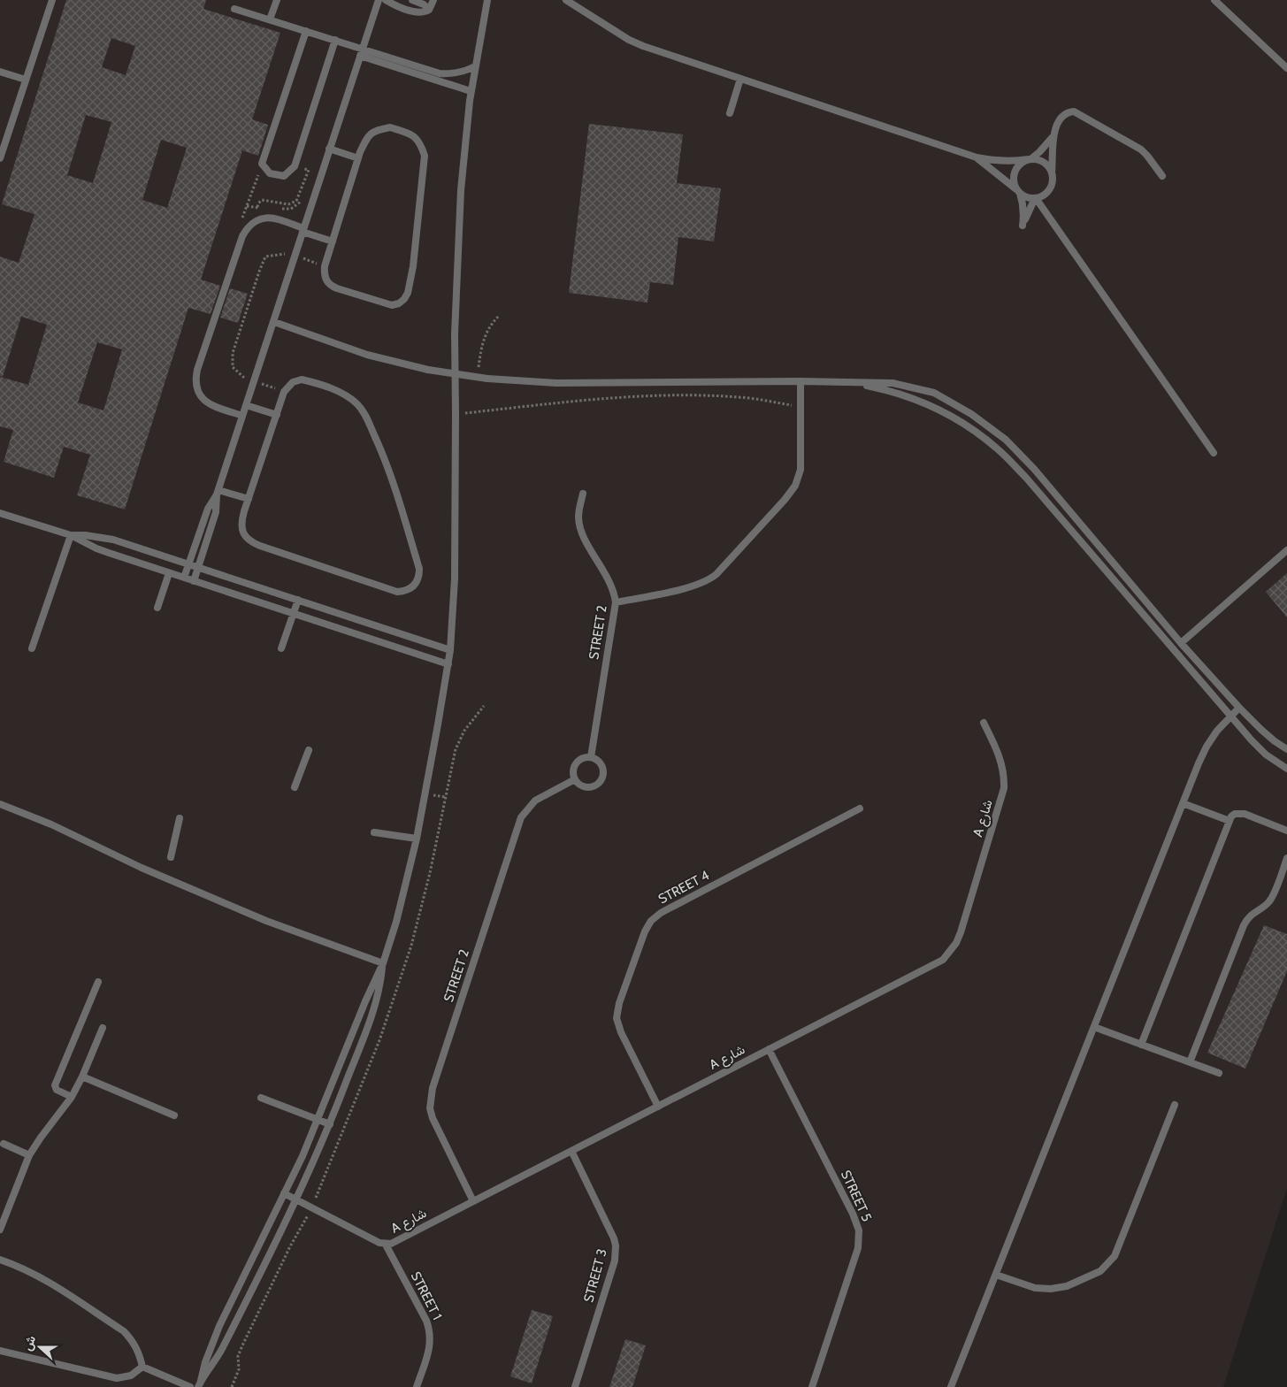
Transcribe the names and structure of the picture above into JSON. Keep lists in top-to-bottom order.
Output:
{
  "streets": {
    "lane": [
      "STREET 2",
      "A شارع",
      "STREET 4",
      "STREET 5",
      "STREET 3",
      "STREET 1"
    ]
  },
  "crossings": [
    ["STREET 2", "A شارع"],
    ["A شارع", "STREET 4"],
    ["A شارع", "STREET 5"],
    ["A شارع", "STREET 3"],
    ["A شارع", "STREET 1"]
  ],
  "north": "left"
}
